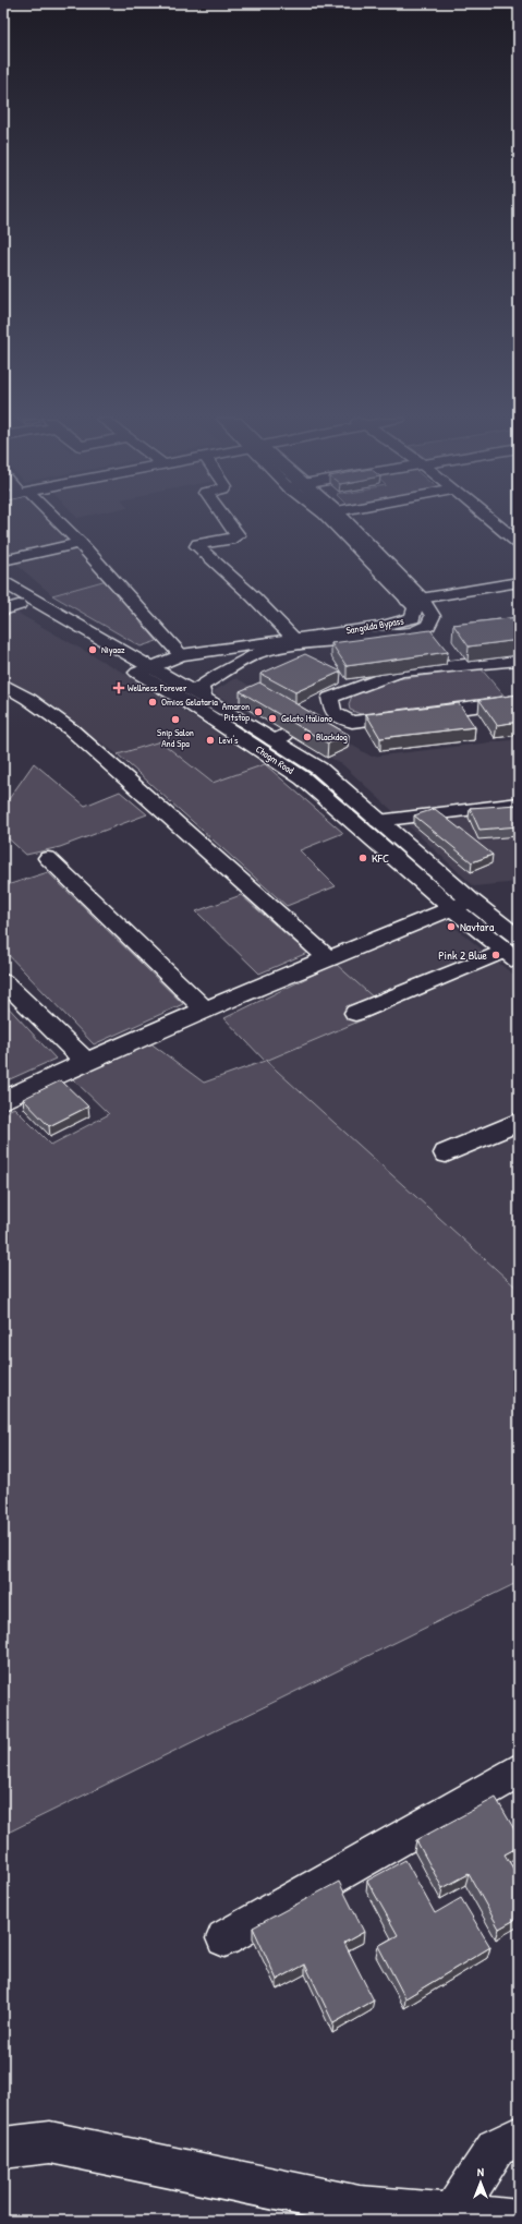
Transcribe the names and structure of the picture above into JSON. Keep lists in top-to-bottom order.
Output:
{
  "streets": {
    "main road": ["Sangolda Bypass", "Chogm Road"]
  },
  "crossings": [
    ["Sangolda Bypass", "Chogm Road"]
  ],
  "places": {
    "other": [
      "Niyaaz",
      "Omios Gelataria",
      "Amaron Pitstop",
      "Gelato Italiano",
      "Snip Salon And Spa",
      "Blackdog",
      "Levi's",
      "KFC",
      "Navtara",
      "Pink 2 Blue"
    ],
    "health": ["Wellness Forever"]
  },
  "north": "top"
}
